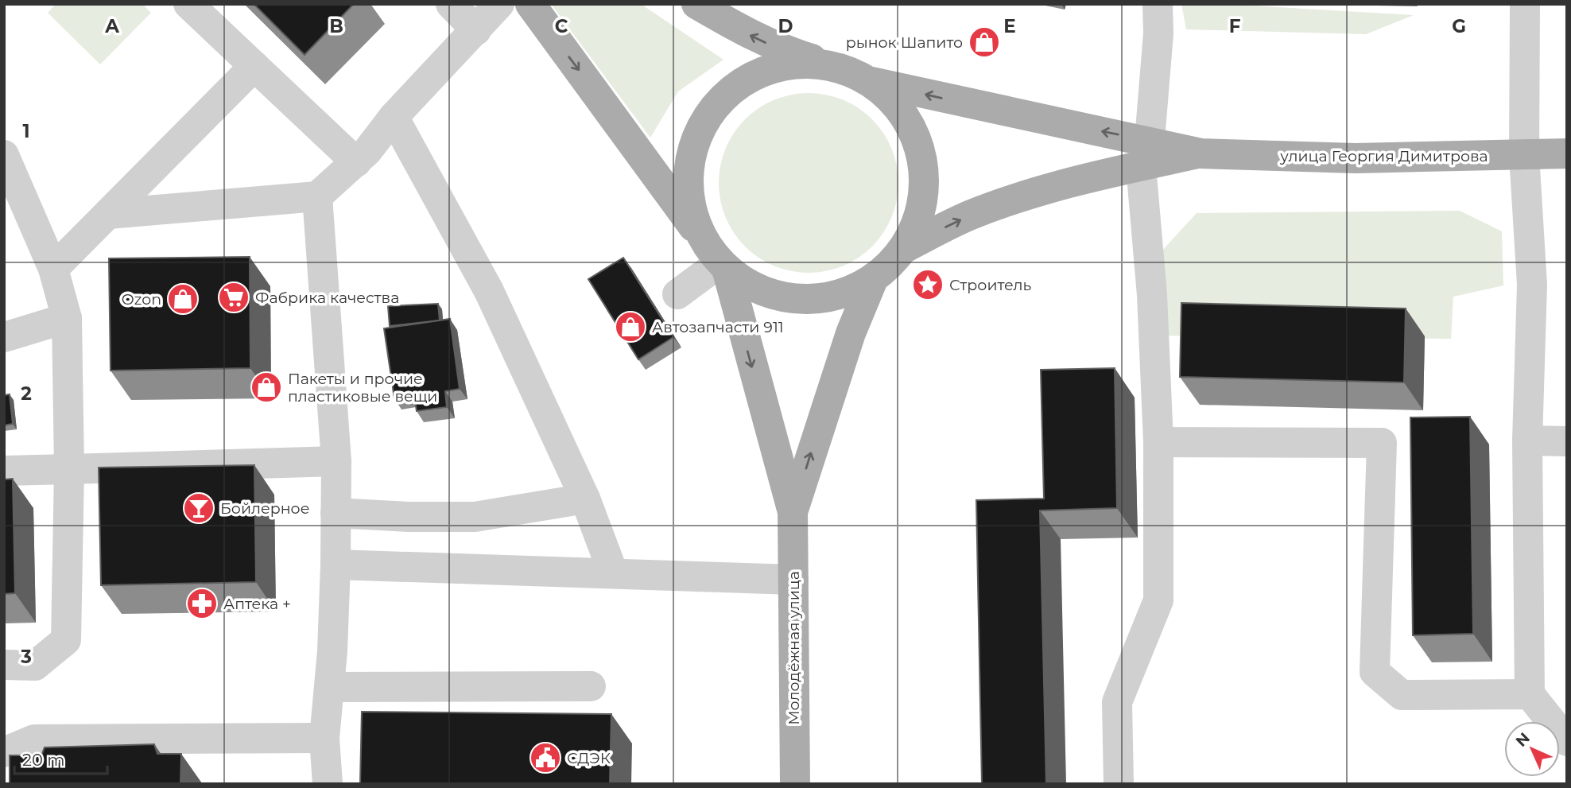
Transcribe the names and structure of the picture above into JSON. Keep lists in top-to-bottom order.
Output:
{
  "streets": {
    "main road": ["улица Георгия Димитрова", "Молодёжная улица"]
  },
  "places": {
    "shop": [
      "рынок Шапито",
      "Ozon",
      "Автозапчасти 911",
      "Пакеты и прочие пластиковые вещи"
    ],
    "place": ["Строитель"],
    "supermarket": ["Фабрика качества"],
    "bar": ["Бойлерное"],
    "pharmacy": ["Аптека +"],
    "public building": ["СДЭК"]
  },
  "scale_bar": "20 m",
  "north": "top left",
  "grid": {
    "columns": [
      "A",
      "B",
      "C",
      "D",
      "E",
      "F",
      "G"
    ],
    "rows": ["1", "2", "3"]
  }
}
